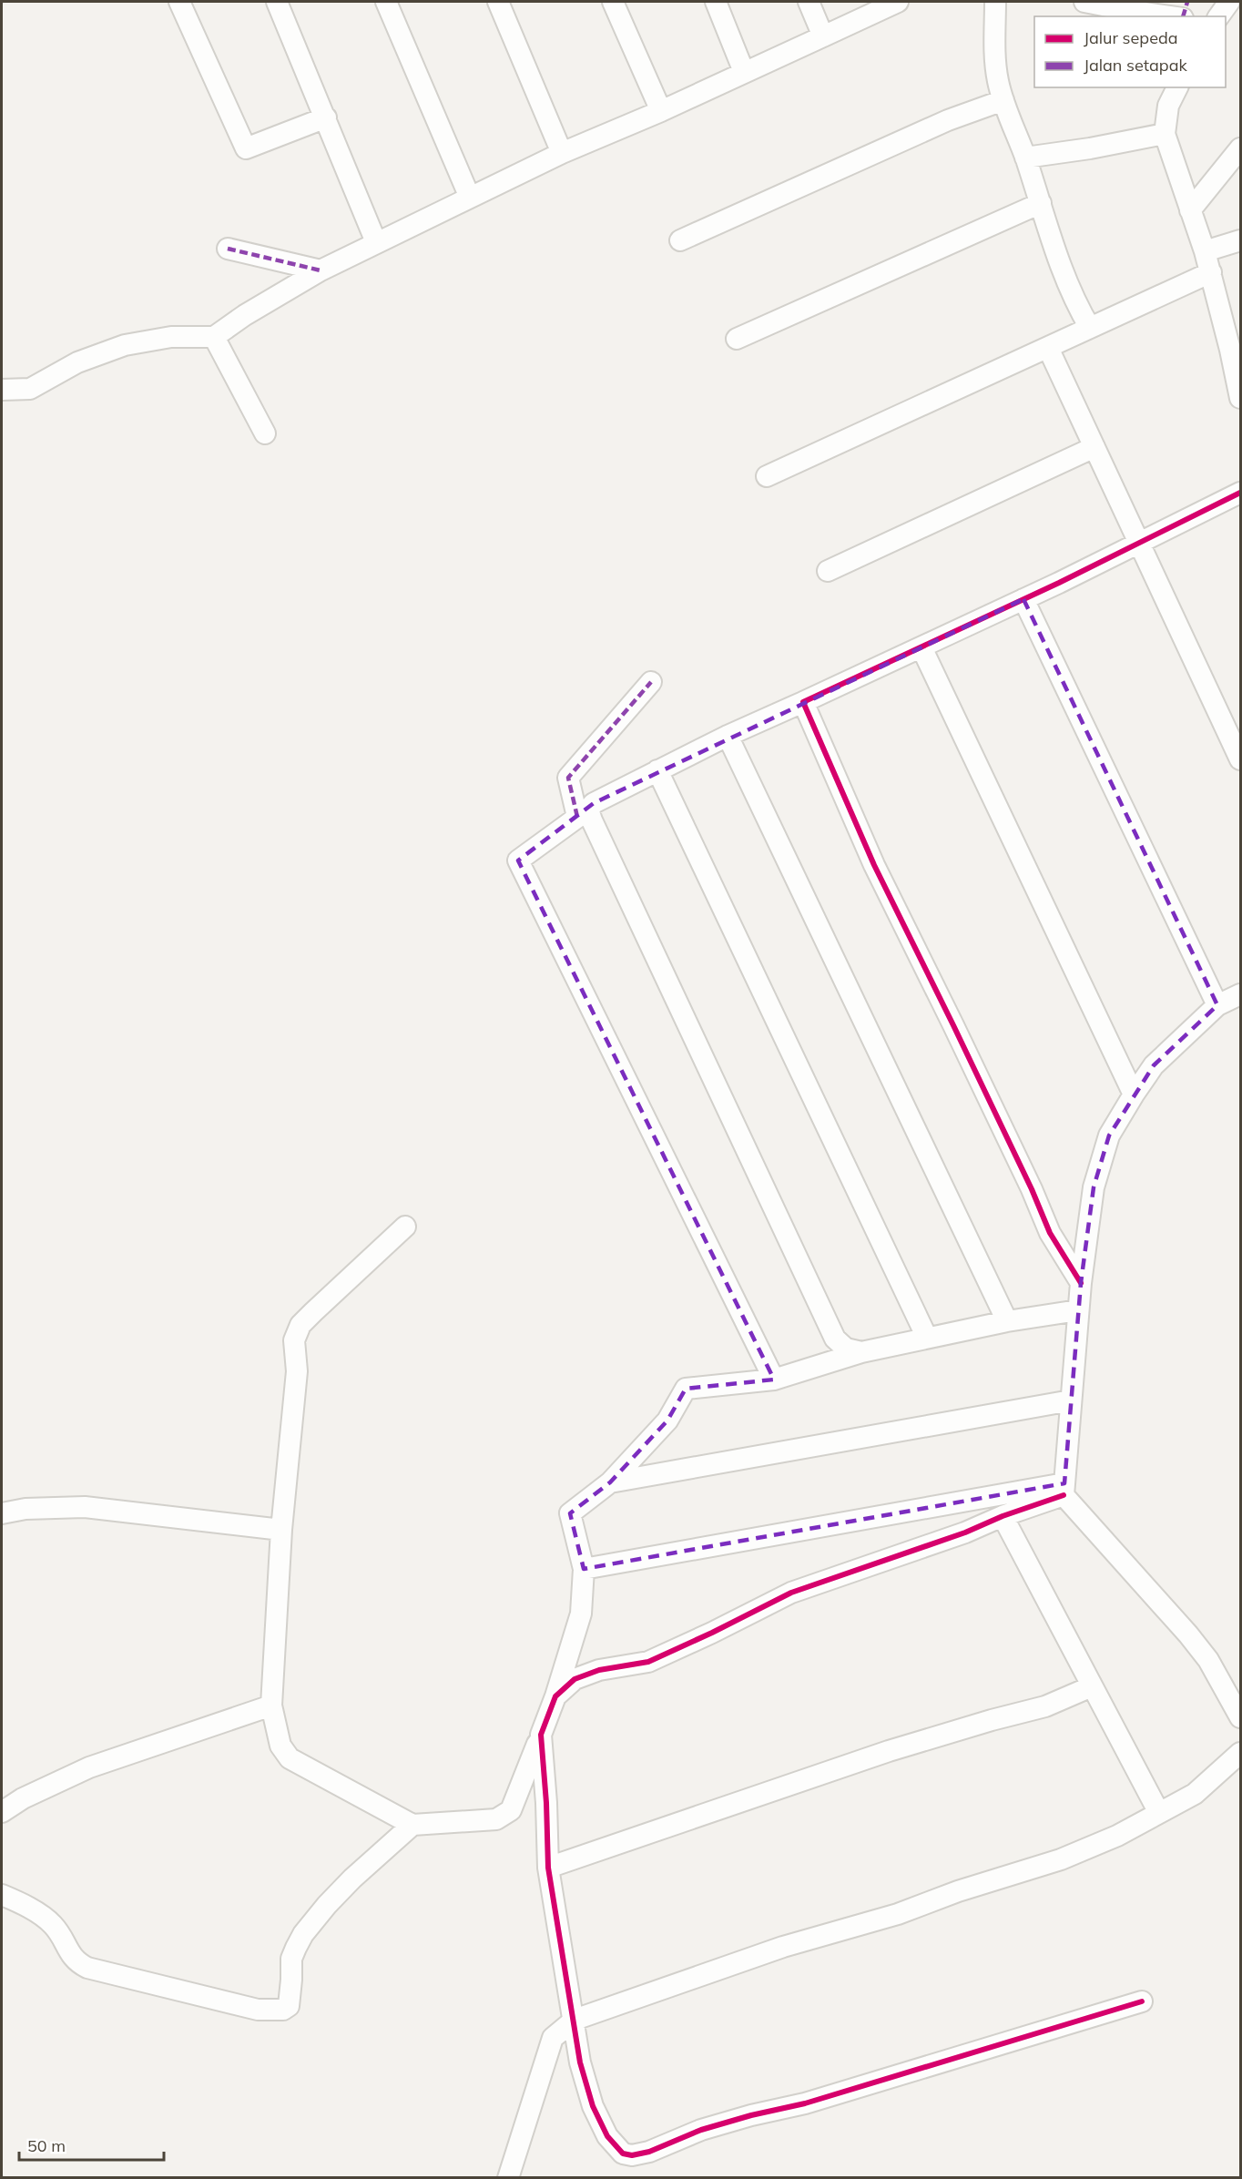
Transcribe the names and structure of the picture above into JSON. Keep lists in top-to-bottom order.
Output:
{
  "legend": ["Jalur sepeda", "Jalan setapak"],
  "scale_bar": "50 m"
}
